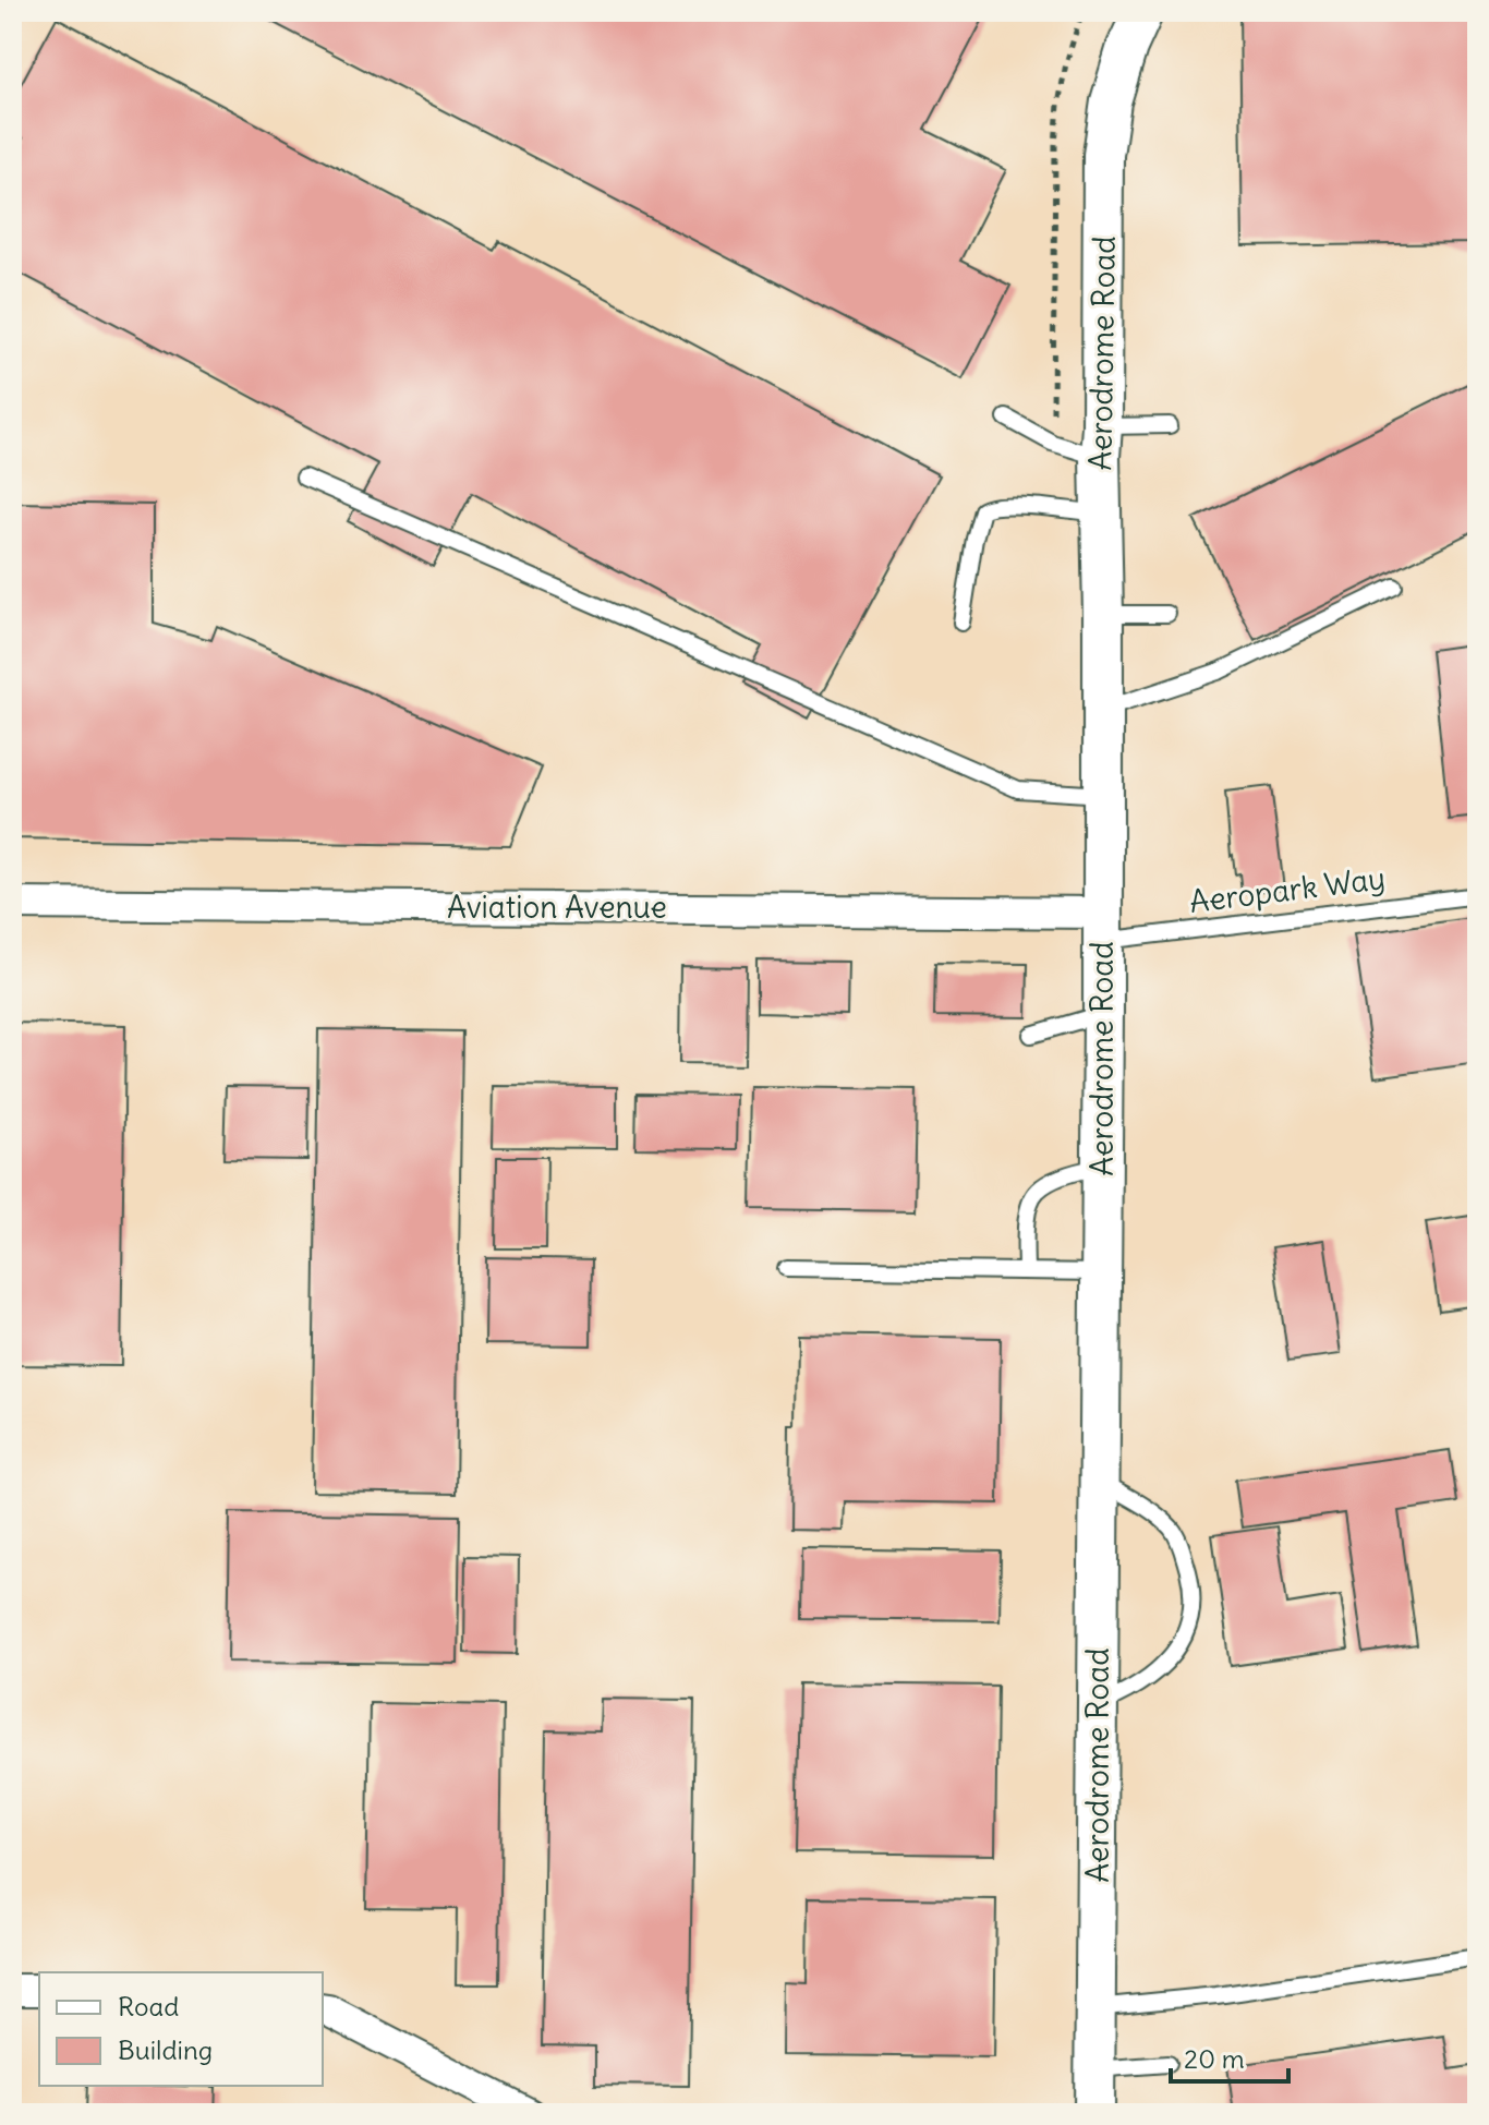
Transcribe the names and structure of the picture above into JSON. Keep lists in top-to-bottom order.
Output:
{
  "streets": {
    "street": ["Aerodrome Road", "Aviation Avenue"],
    "lane": ["Aeropark Way"]
  },
  "crossings": [
    ["Aerodrome Road", "Aeropark Way"],
    ["Aerodrome Road", "Aviation Avenue"],
    ["Aeropark Way", "Aviation Avenue"]
  ],
  "legend": ["Road", "Building"],
  "scale_bar": "20 m"
}
